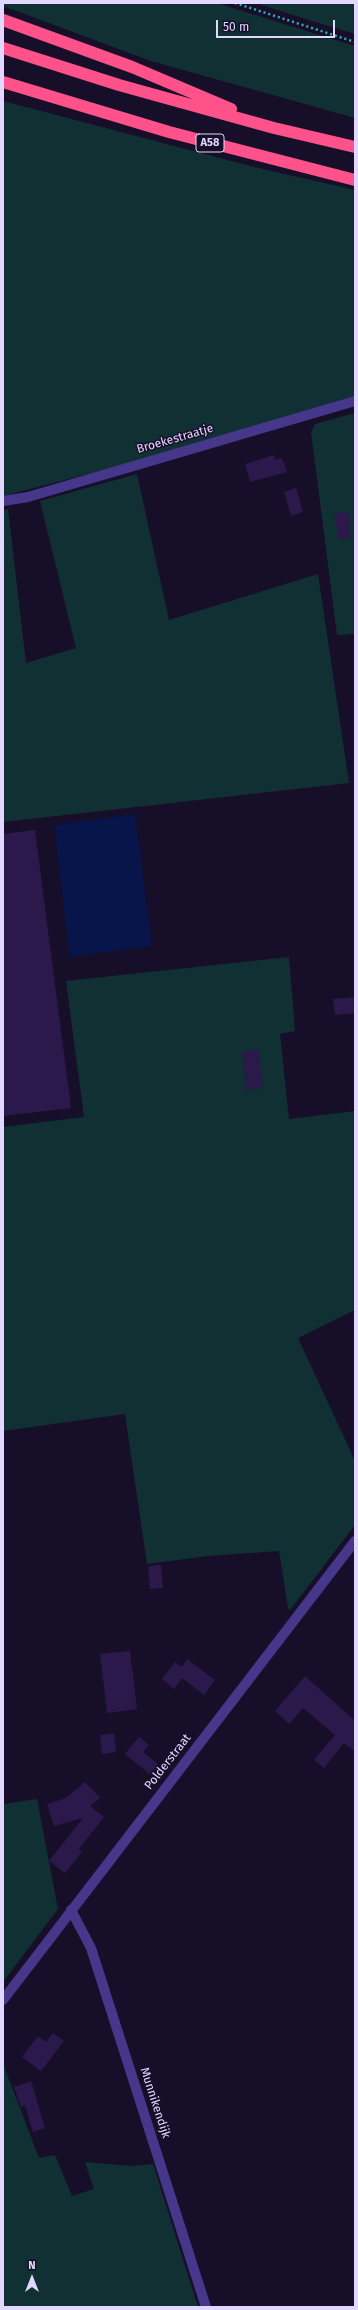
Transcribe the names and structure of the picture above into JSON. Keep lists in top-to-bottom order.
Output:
{
  "streets": {
    "highway": ["A58"],
    "street": ["Broekestraatje", "Polderstraat", "Munnikendijk"]
  },
  "crossings": [
    ["Polderstraat", "Munnikendijk"]
  ],
  "scale_bar": "50 m",
  "north": "top"
}
